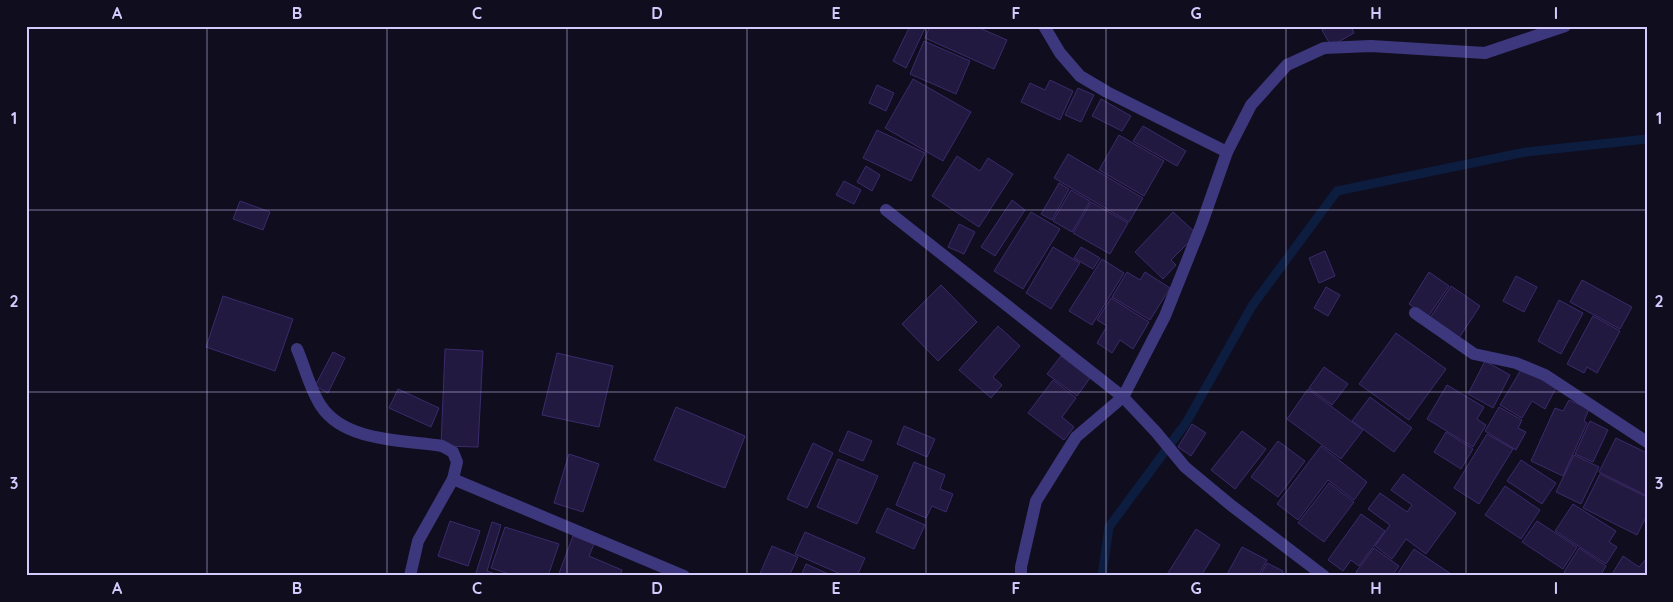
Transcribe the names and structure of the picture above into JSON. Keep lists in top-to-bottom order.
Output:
{
  "grid": {
    "columns": [
      "A",
      "B",
      "C",
      "D",
      "E",
      "F",
      "G",
      "H",
      "I"
    ],
    "rows": ["1", "2", "3"]
  }
}
